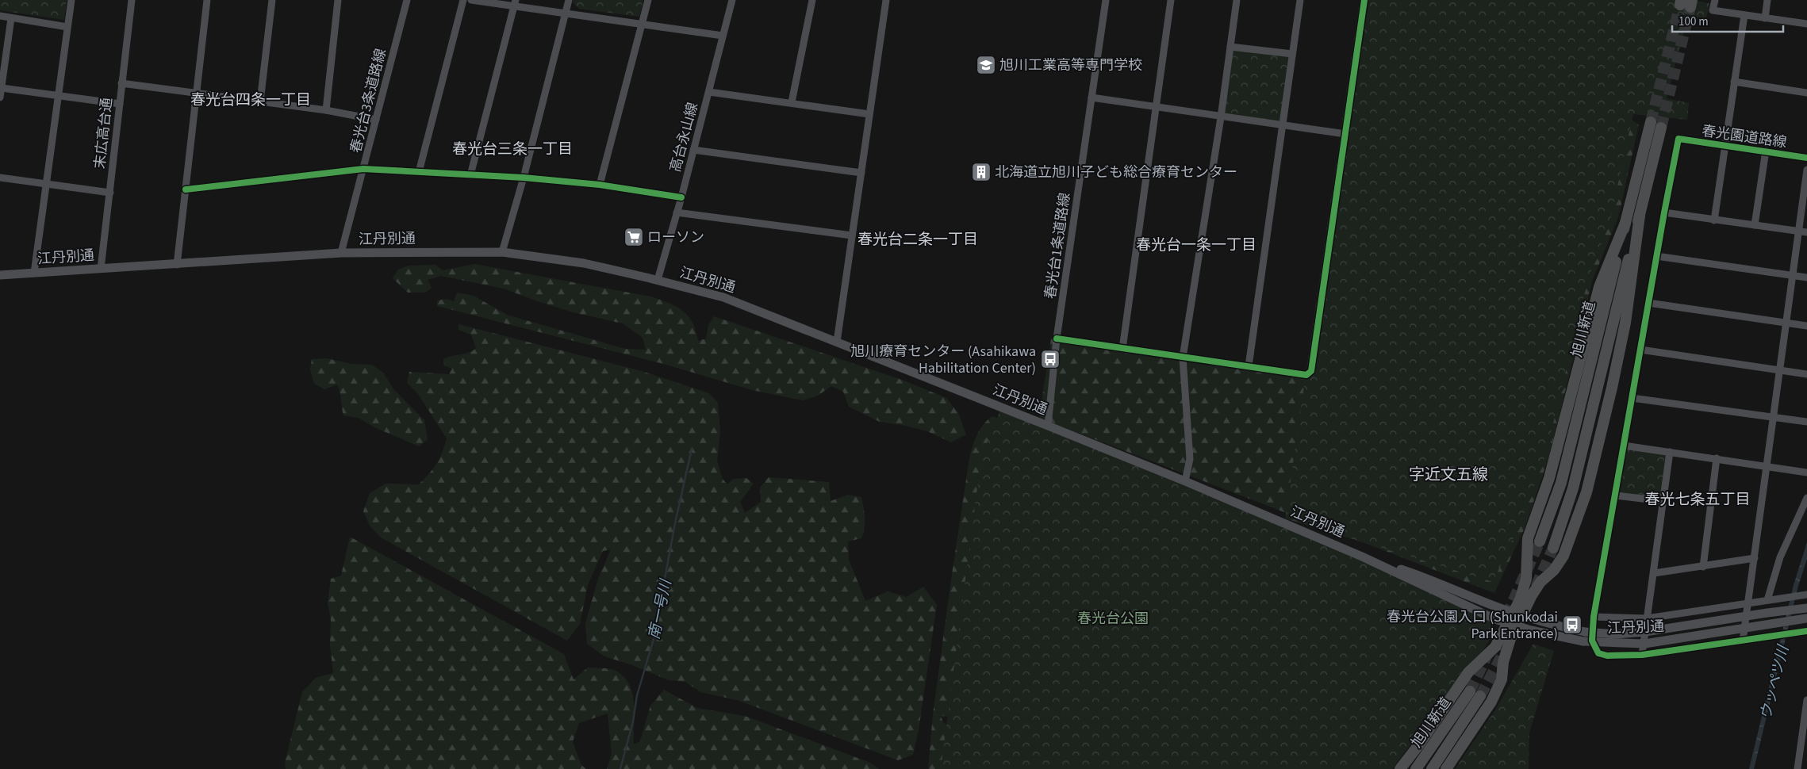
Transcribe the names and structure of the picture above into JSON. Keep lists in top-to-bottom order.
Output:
{
  "streets": {
    "highway": ["旭川新道"],
    "main road": ["江丹別通"],
    "street": [
      "春光台3条道路線",
      "末広高台通",
      "春光園道路線",
      "高台永山線",
      "春光台1条道路線"
    ]
  },
  "crossings": [
    ["春光台3条道路線", "江丹別通"],
    ["末広高台通", "江丹別通"],
    ["高台永山線", "江丹別通"],
    ["江丹別通", "春光台1条道路線"]
  ],
  "districts": [
    "春光台四条一丁目",
    "春光台三条一丁目",
    "春光台二条一丁目",
    "春光台一条一丁目",
    "字近文五線",
    "春光七条五丁目"
  ],
  "water": ["南一号川", "ウッペツ川"],
  "parks": ["春光台公園"],
  "places": {
    "school or university": ["旭川工業高等専門学校"],
    "building": ["北海道立旭川子ども総合療育センター"],
    "supermarket": ["ローソン"],
    "bus stop": ["旭川療育センター (Asahikawa Habilitation Center)", "春光台公園入口 (Shunkodai Park Entrance)"]
  },
  "scale_bar": "100 m"
}
